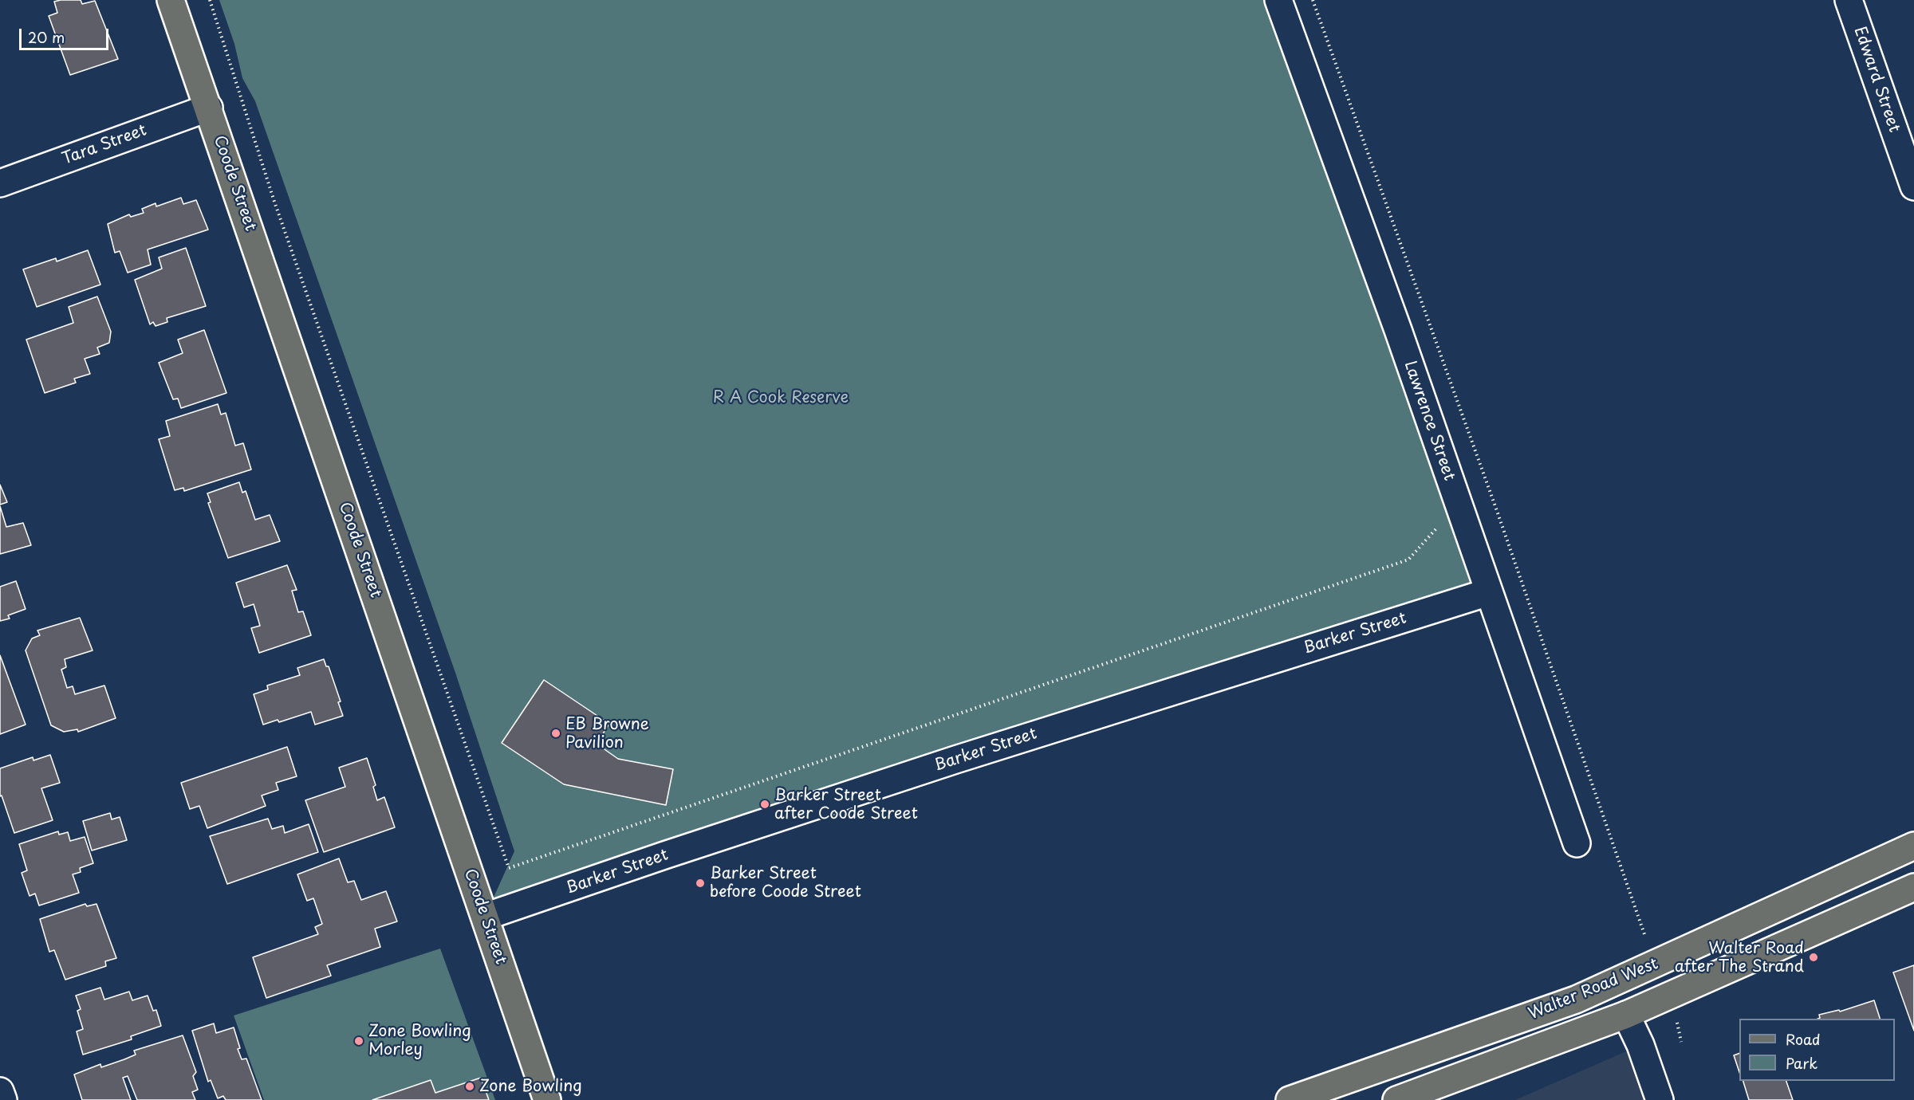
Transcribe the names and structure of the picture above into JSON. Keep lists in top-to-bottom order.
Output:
{
  "streets": {
    "main road": ["Coode Street", "Walter Road West"],
    "street": [
      "Edward Street",
      "Tara Street",
      "Lawrence Street",
      "Barker Street"
    ]
  },
  "crossings": [
    ["Tara Street", "Coode Street"],
    ["Coode Street", "Barker Street"],
    ["Lawrence Street", "Barker Street"]
  ],
  "parks": ["R A Cook Reserve"],
  "places": [
    "EB Browne Pavilion",
    "Barker Street after Coode Street",
    "Barker Street before Coode Street",
    "Walter Road after The Strand",
    "Zone Bowling Morley",
    "Zone Bowling"
  ],
  "legend": ["Road", "Park"],
  "scale_bar": "20 m"
}
